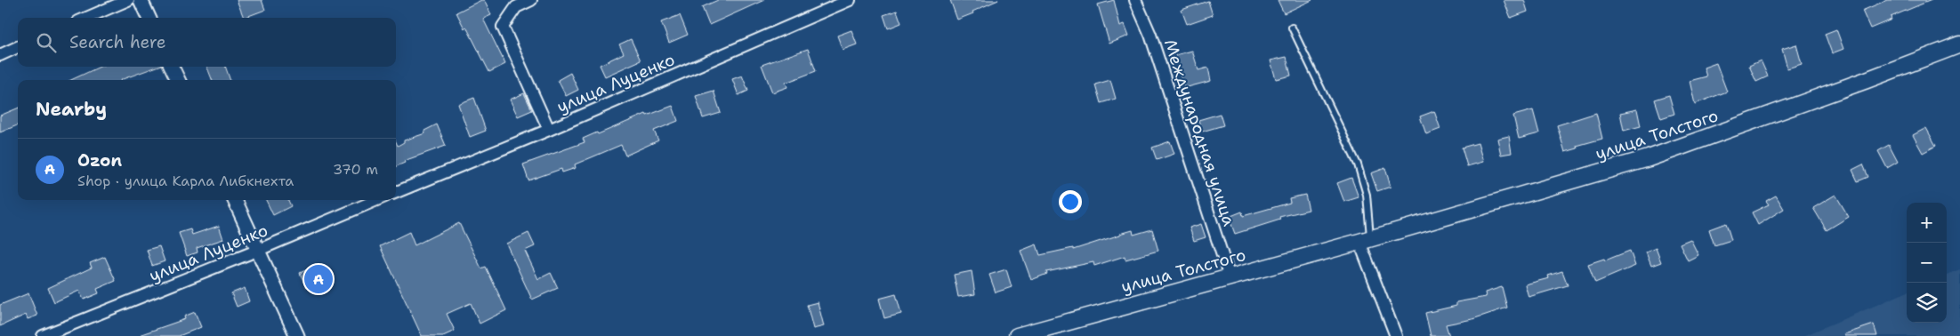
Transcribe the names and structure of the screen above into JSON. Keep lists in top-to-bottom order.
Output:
{
  "streets": {
    "main road": ["улица Толстого"],
    "street": ["улица Луценко", "Международная улица"]
  },
  "crossings": [
    ["Международная улица", "улица Толстого"]
  ],
  "page": {
    "search": "Search here",
    "heading": "Nearby",
    "list": [
      {
        "mark": "A",
        "name": "Ozon",
        "note": "Shop · улица Карла Либкнехта",
        "value": "370 m"
      }
    ],
    "map_buttons": ["+", "−"],
    "pins": "A"
  }
}
